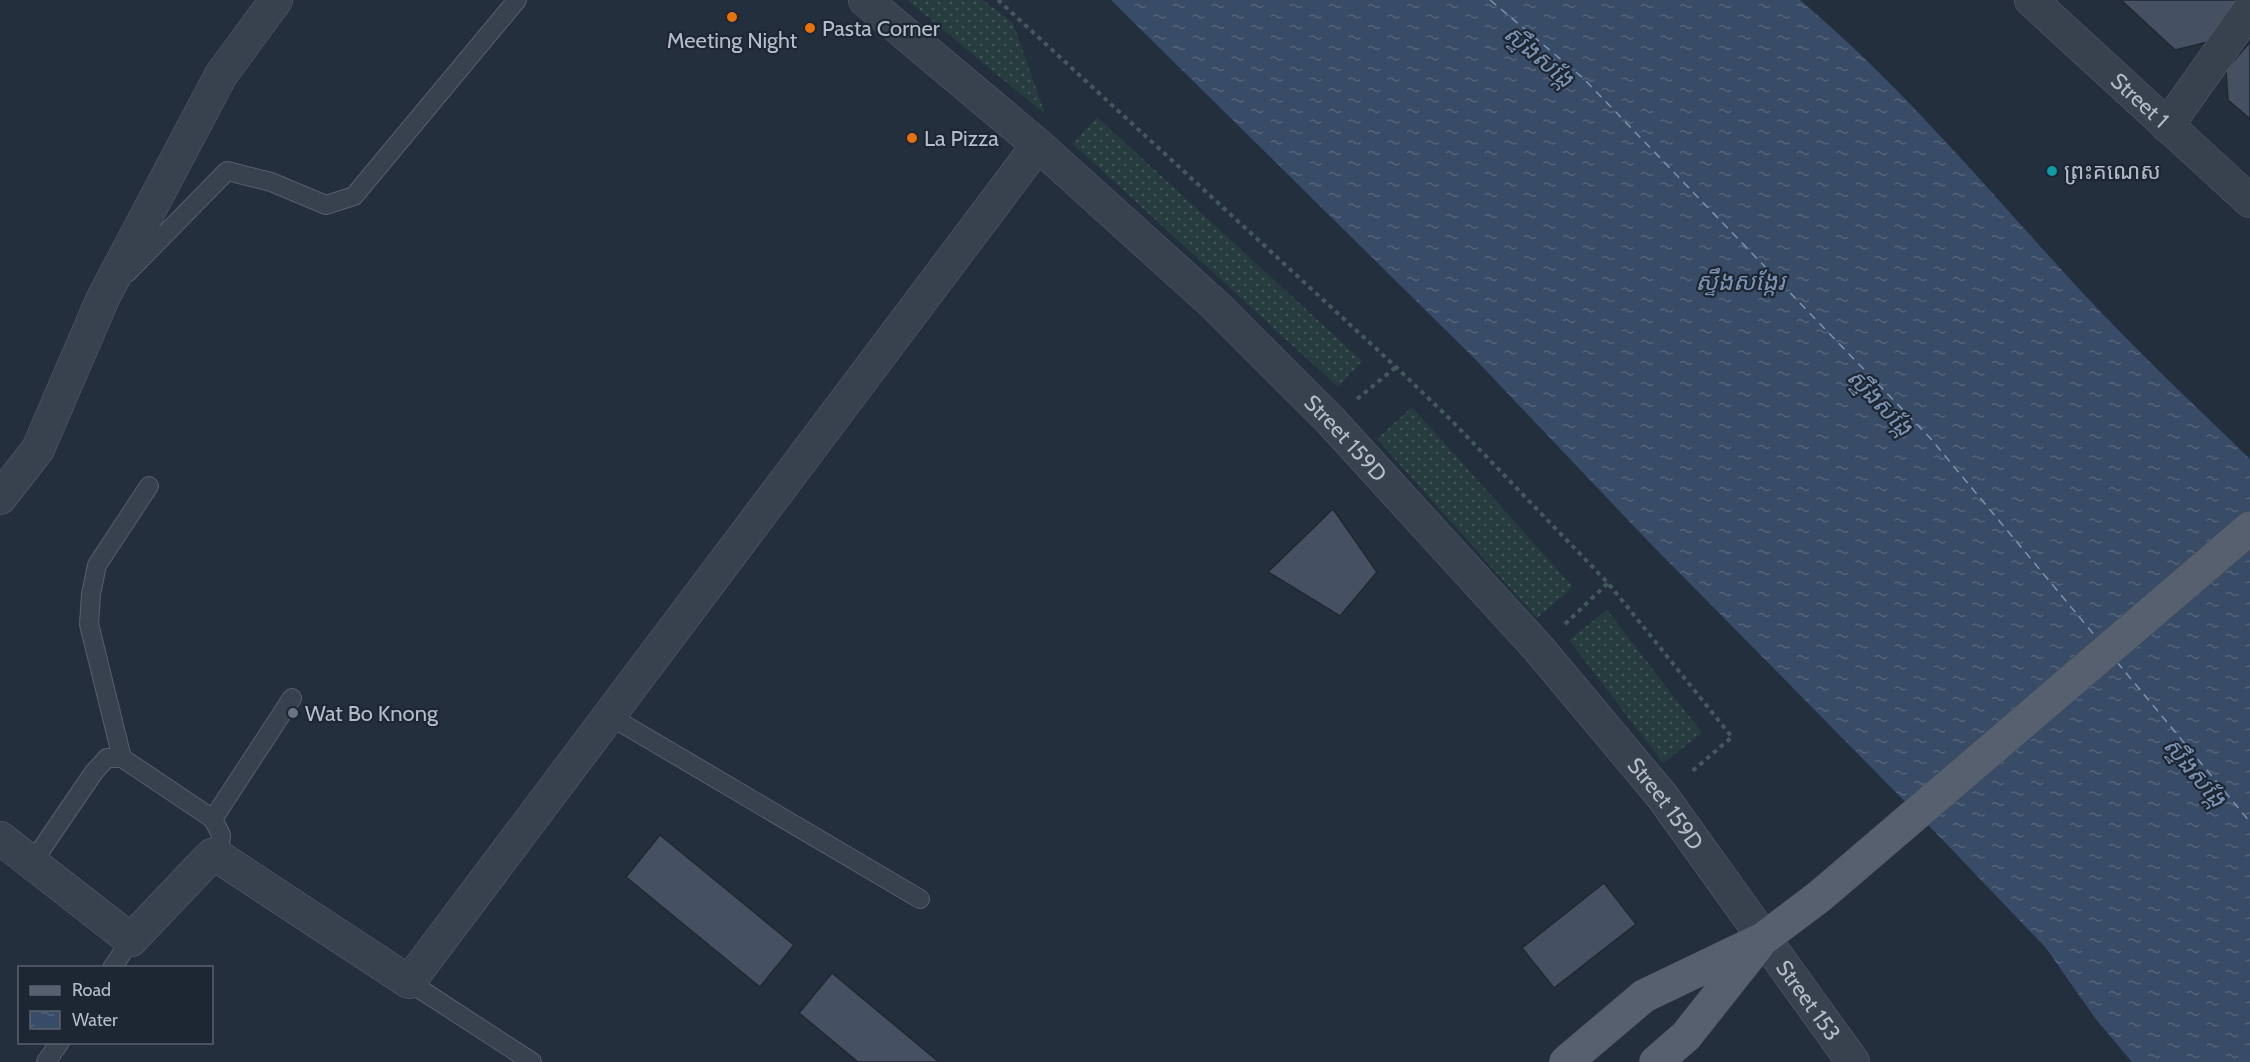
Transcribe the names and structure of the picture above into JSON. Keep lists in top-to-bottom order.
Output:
{
  "streets": {
    "street": ["Street 1", "Street 159D", "Street 153"]
  },
  "crossings": [
    ["Street 159D", "Street 153"]
  ],
  "water": ["ស្ទឹងសង្កែ", "ស្ទឹងសង្កែរ"],
  "places": [
    "Meeting Night",
    "Pasta Corner",
    "La Pizza",
    "ព្រះគណេស",
    "Wat Bo Knong"
  ],
  "legend": ["Road", "Water"]
}
